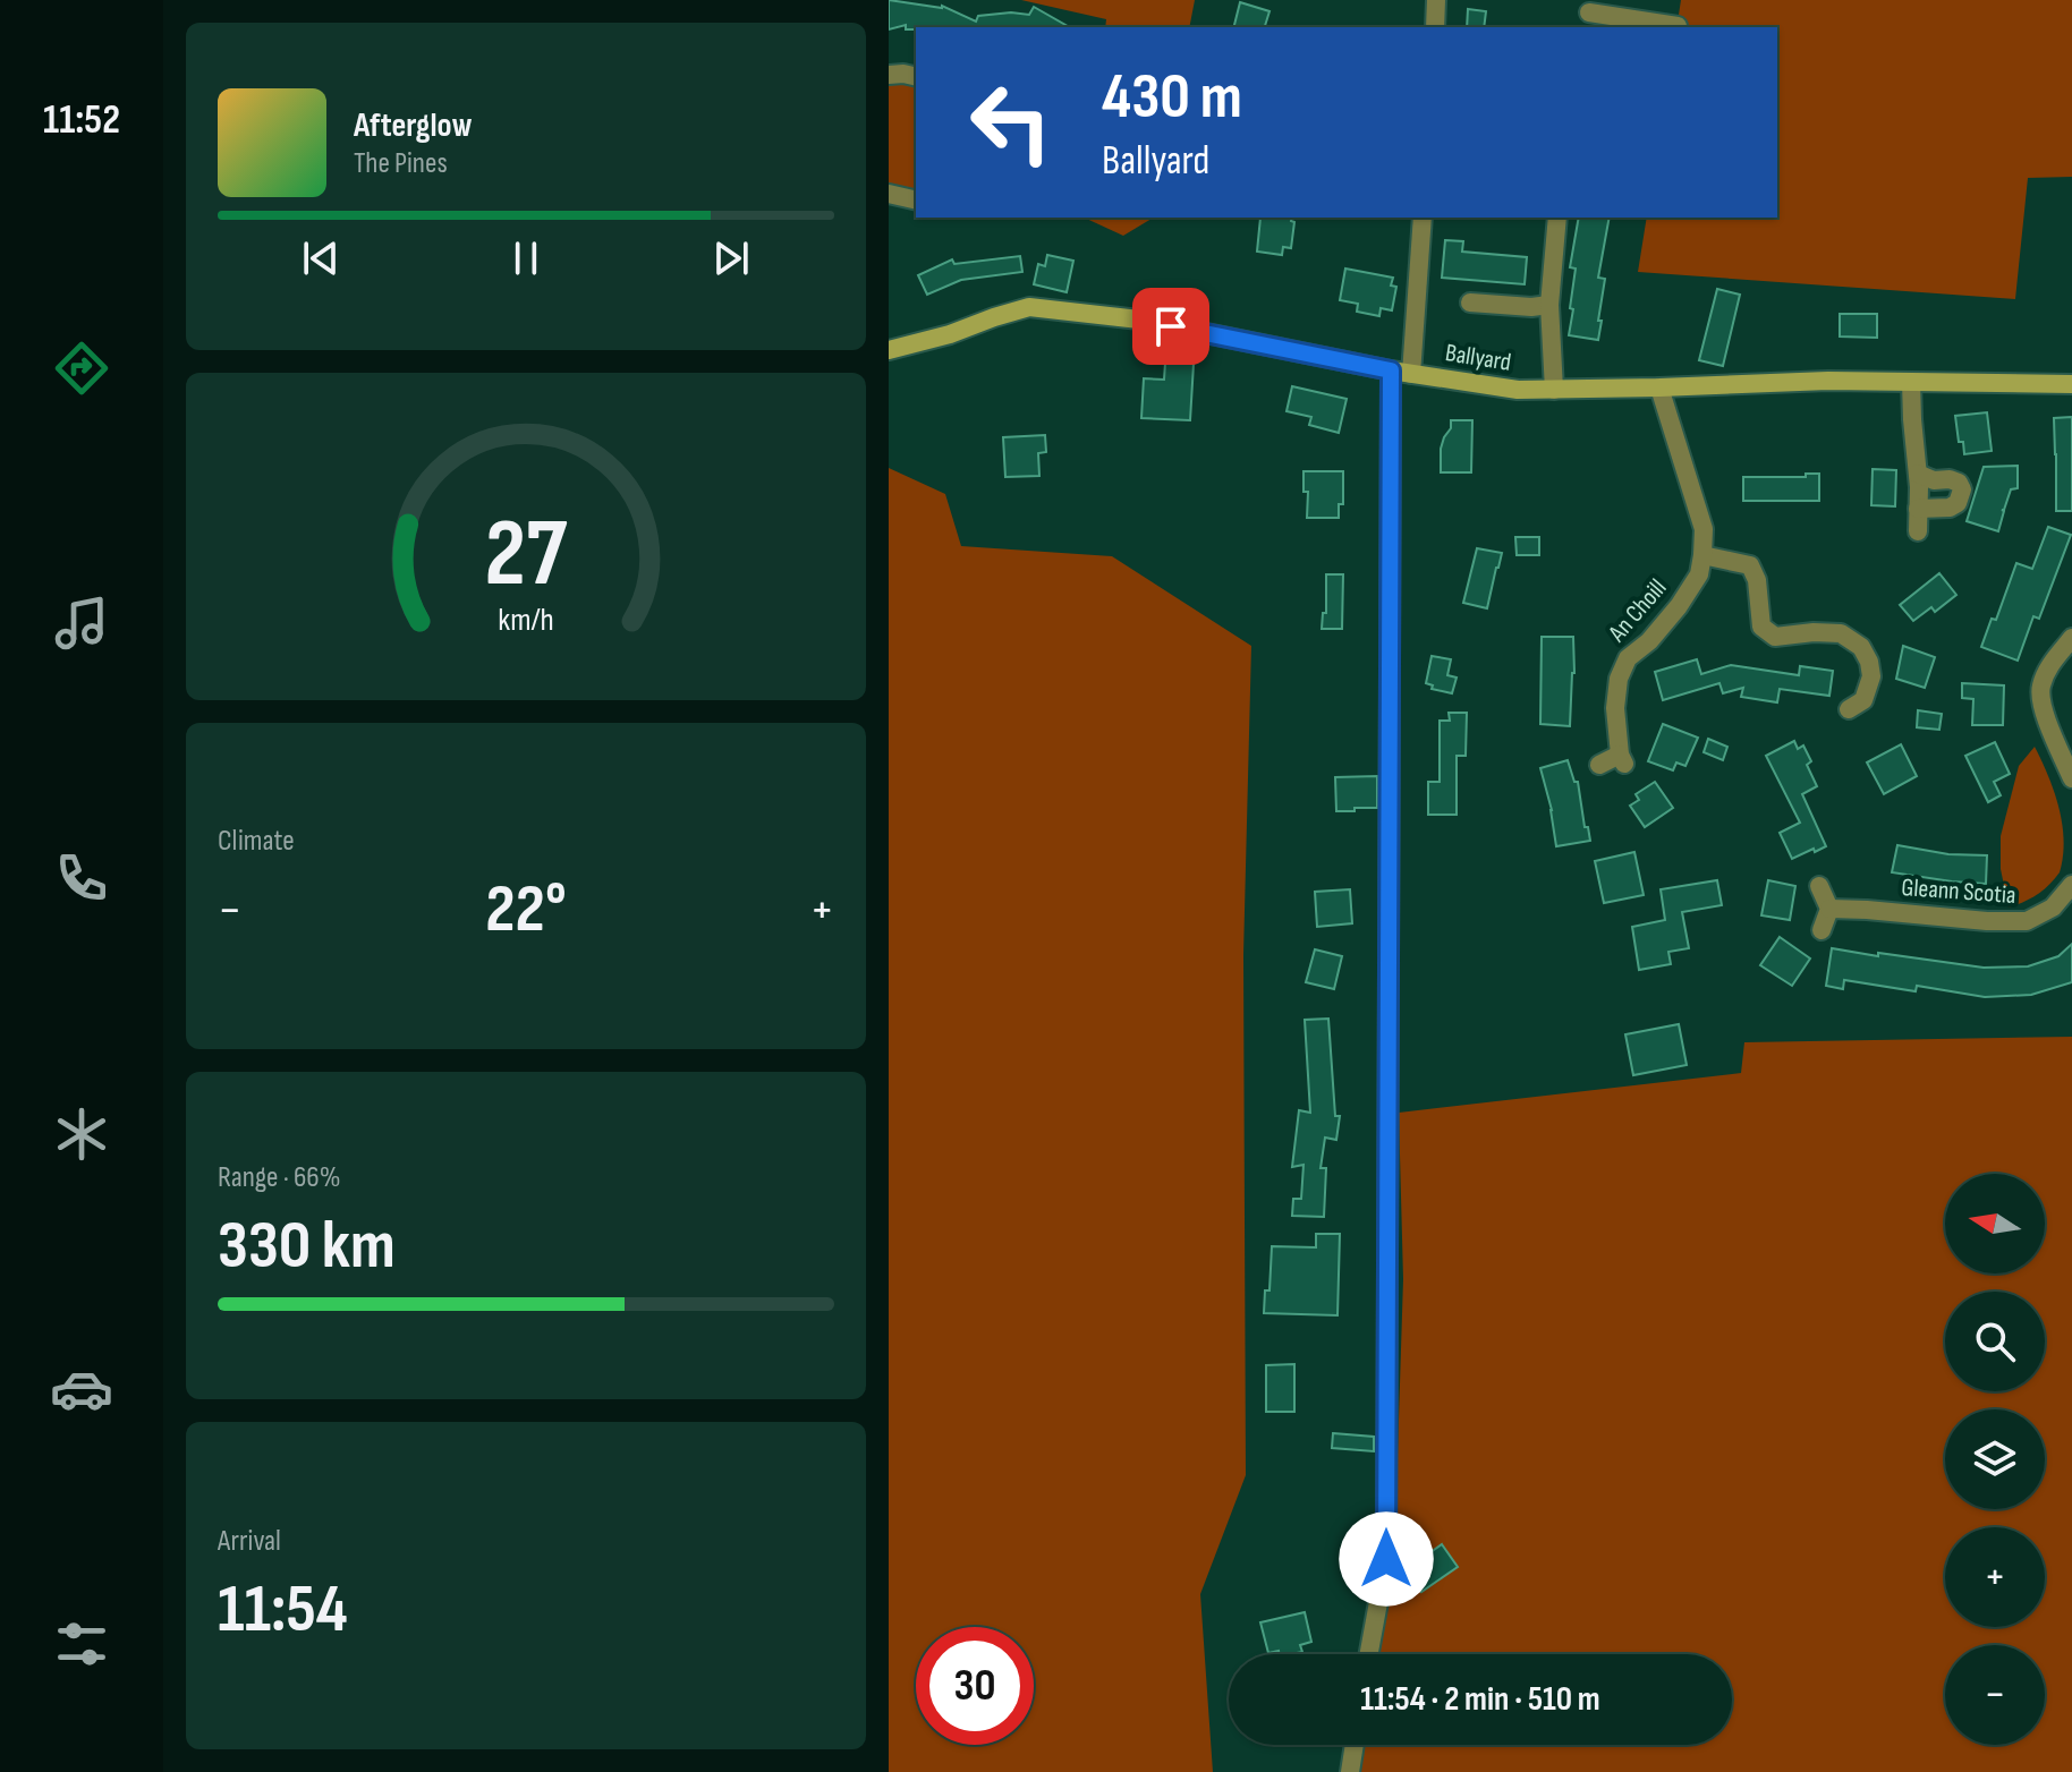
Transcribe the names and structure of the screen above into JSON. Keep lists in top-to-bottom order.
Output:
{
  "streets": {
    "street": ["Ballyard", "An Choill", "Gleann Scotia"]
  },
  "crossings": [
    ["Ballyard", "An Choill"]
  ],
  "north": "left",
  "page": {
    "tabs": "11:52",
    "turn": ["430 m", "Ballyard"],
    "song": ["Afterglow", "The Pines"],
    "tile": [
      "Climate",
      ["Range · 66%", "330 km"],
      ["Arrival", "11:54"]
    ],
    "heat": ["−", "22°", "+"],
    "map_buttons": ["+", "−"],
    "limit": "30",
    "trip": "11:54 · 2 min · 510 m",
    "gauge": ["27", "km/h"]
  }
}
